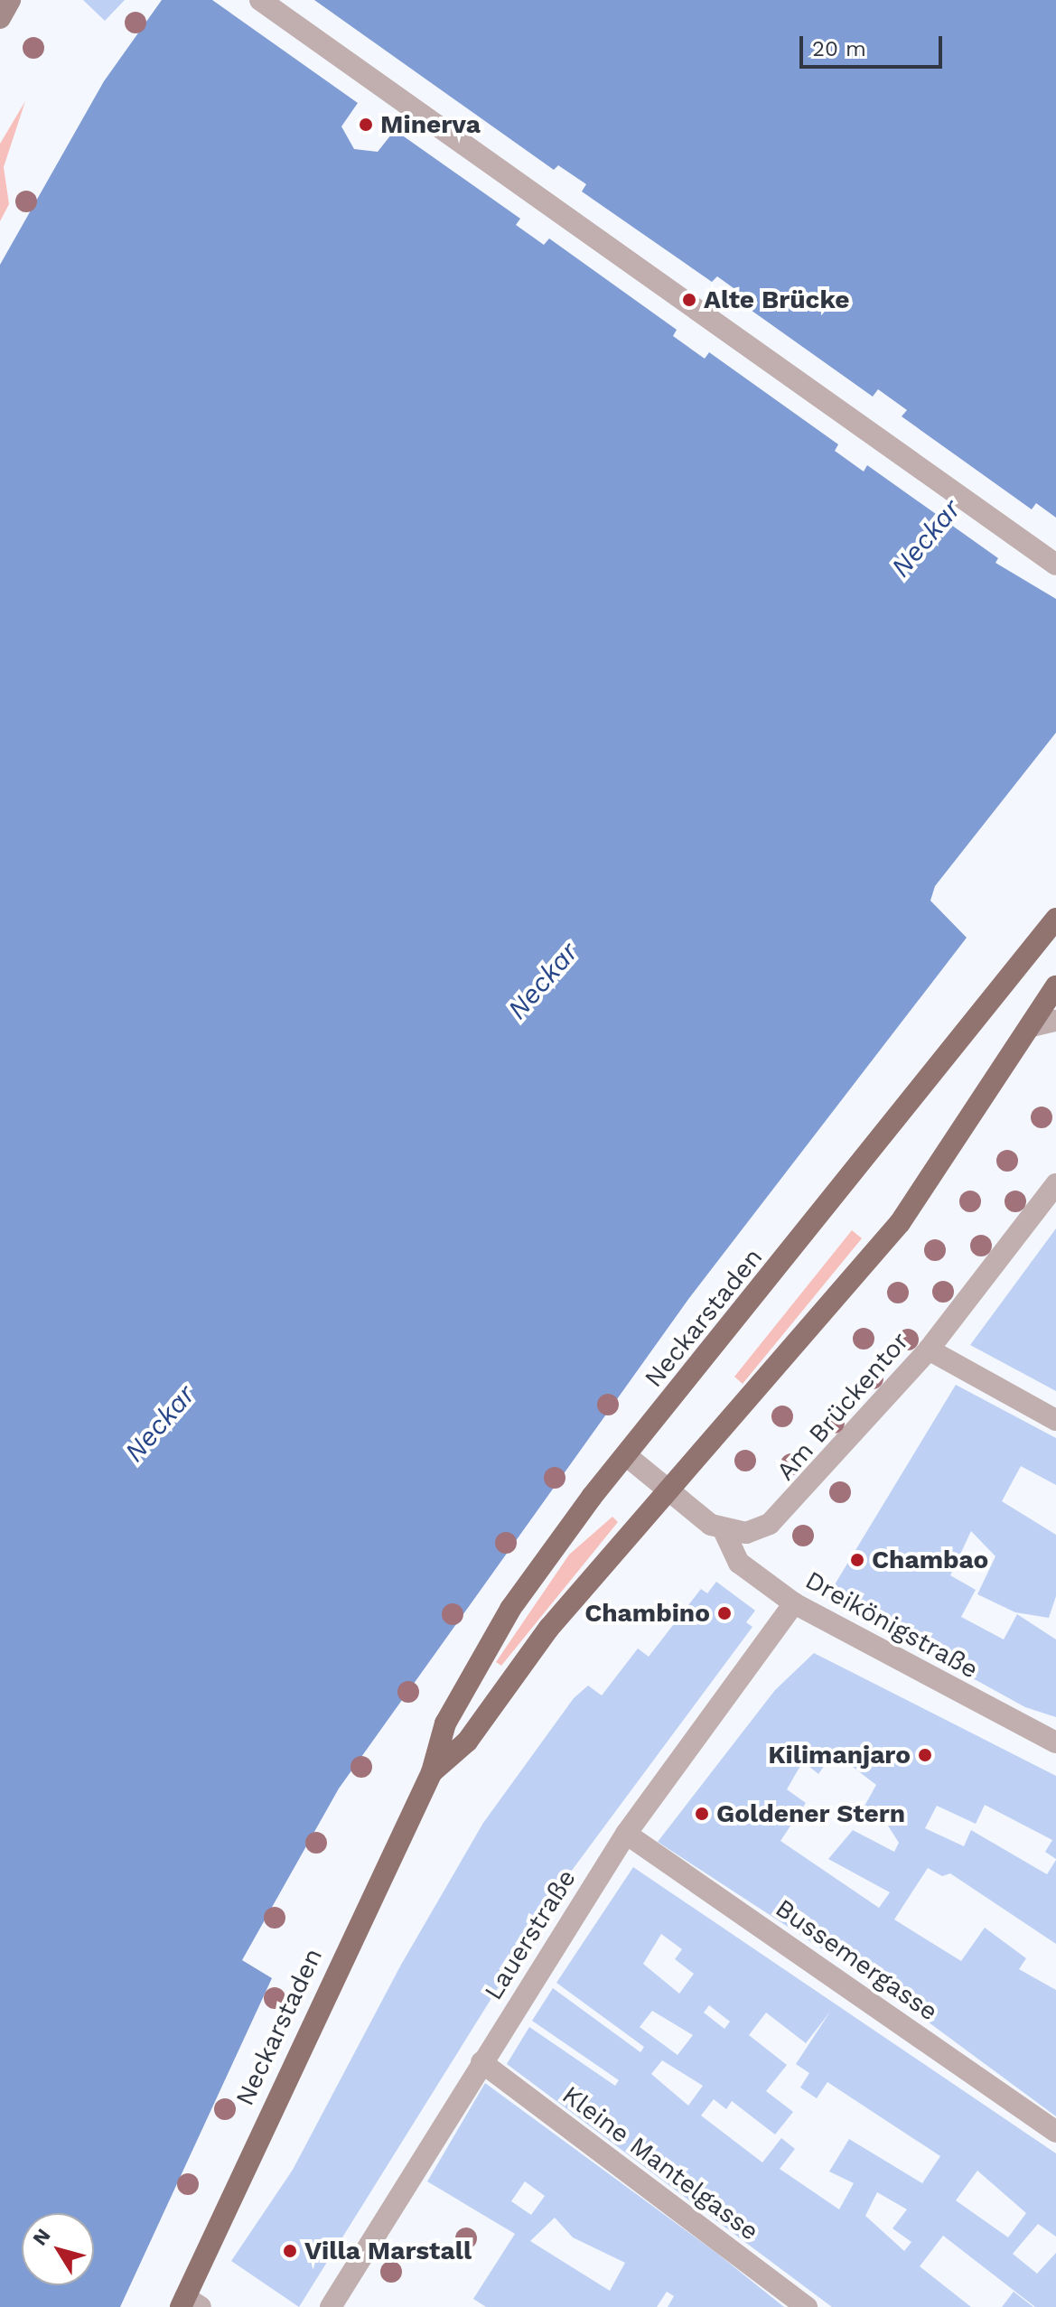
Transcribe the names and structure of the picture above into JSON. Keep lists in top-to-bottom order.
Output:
{
  "streets": {
    "main road": ["Neckarstaden"],
    "street": [
      "Am Brückentor",
      "Dreikönigstraße",
      "Lauerstraße",
      "Bussemergasse",
      "Kleine Mantelgasse"
    ]
  },
  "crossings": [
    ["Am Brückentor", "Dreikönigstraße"],
    ["Dreikönigstraße", "Lauerstraße"],
    ["Lauerstraße", "Bussemergasse"],
    ["Lauerstraße", "Kleine Mantelgasse"]
  ],
  "water": ["Neckar"],
  "places": [
    "Minerva",
    "Alte Brücke",
    "Chambao",
    "Chambino",
    "Kilimanjaro",
    "Goldener Stern",
    "Villa Marstall"
  ],
  "scale_bar": "20 m",
  "north": "top left"
}
